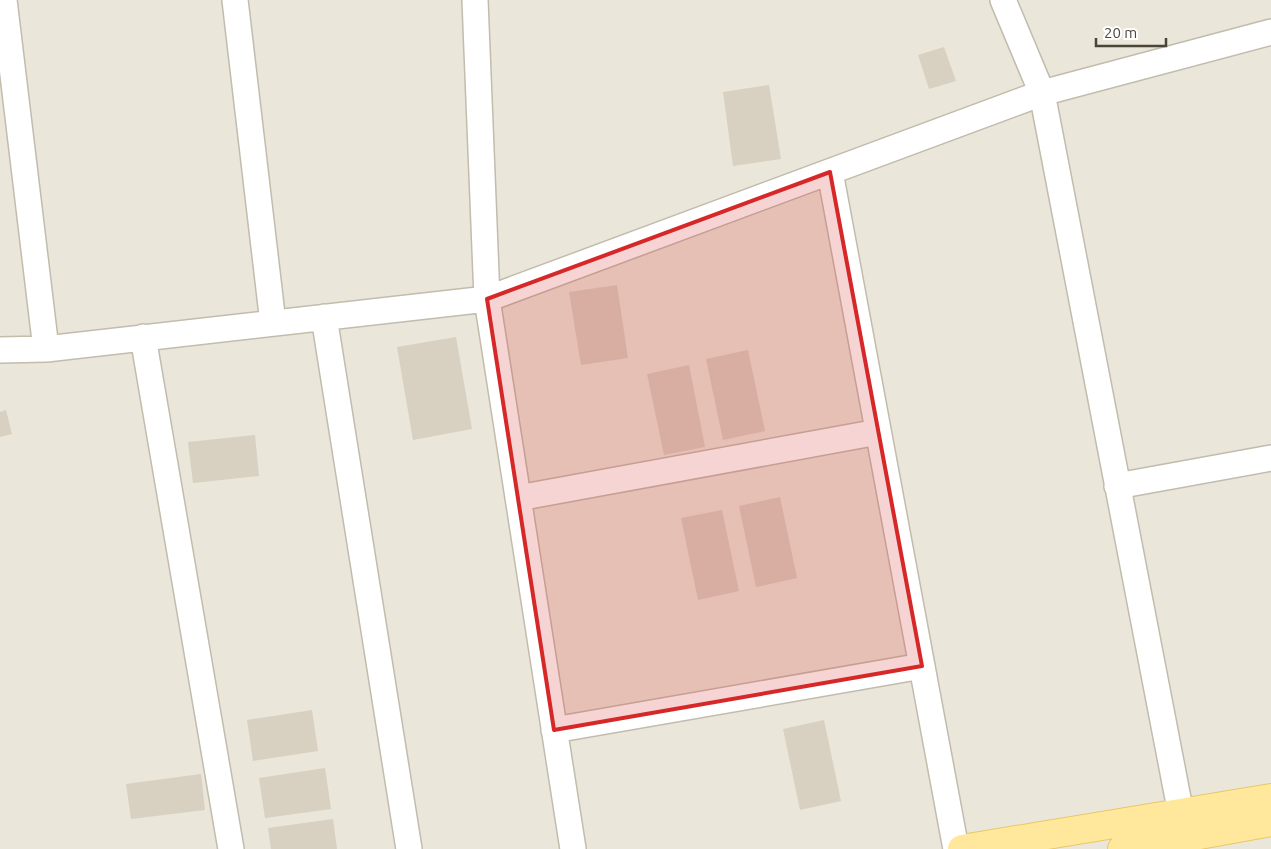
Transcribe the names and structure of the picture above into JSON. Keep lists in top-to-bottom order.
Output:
{
  "scale_bar": "20 m"
}
